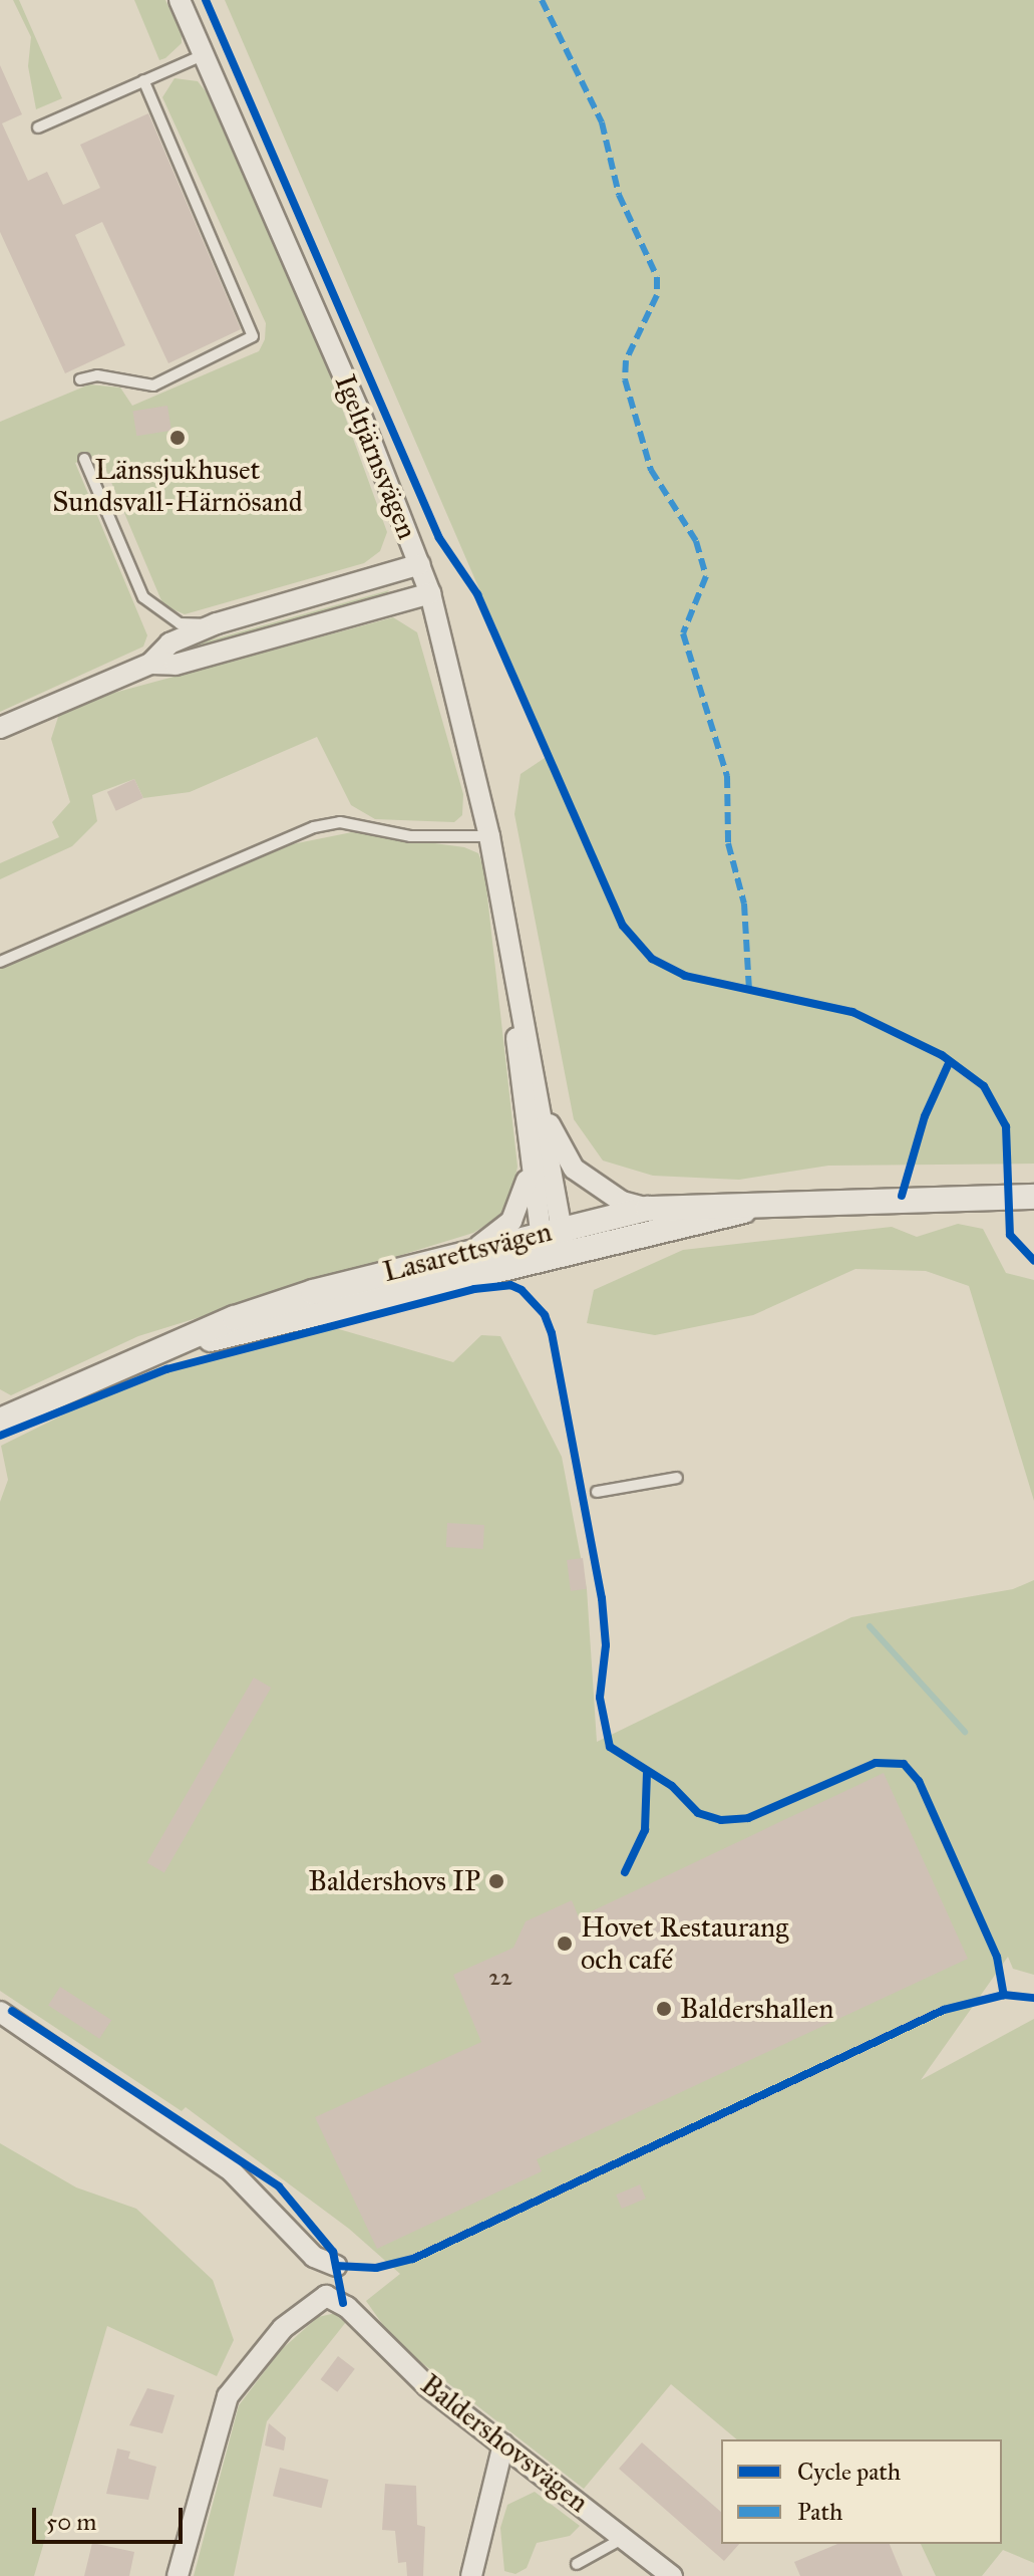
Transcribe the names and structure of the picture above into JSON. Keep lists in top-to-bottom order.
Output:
{
  "streets": {
    "street": ["Igeltjärnsvägen", "Lasarettsvägen", "Baldershovsvägen"]
  },
  "crossings": [
    ["Igeltjärnsvägen", "Lasarettsvägen"]
  ],
  "places": [
    "Länssjukhuset Sundsvall-Härnösand",
    "Baldershovs IP",
    "Hovet Restaurang och café",
    "Baldershallen"
  ],
  "house_numbers": ["22"],
  "legend": ["Cycle path", "Path"],
  "scale_bar": "50 m"
}
